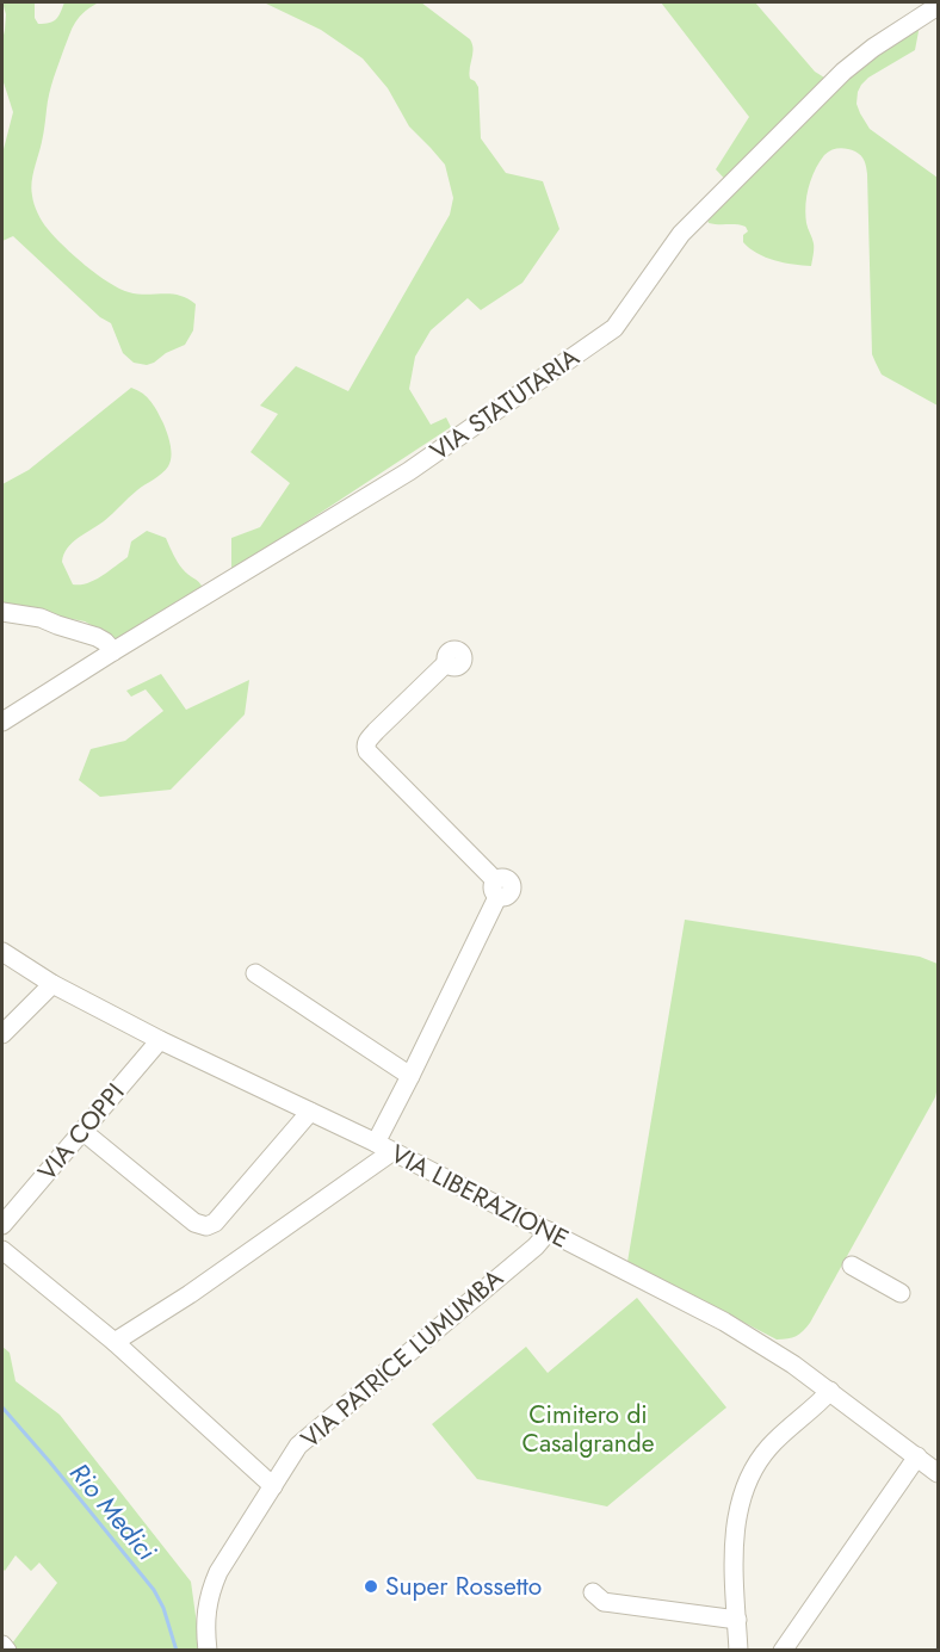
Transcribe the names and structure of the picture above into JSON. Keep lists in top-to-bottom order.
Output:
{
  "streets": {
    "street": [
      "VIA STATUTARIA",
      "VIA COPPI",
      "VIA LIBERAZIONE",
      "VIA PATRICE LUMUMBA"
    ]
  },
  "crossings": [
    ["VIA COPPI", "VIA LIBERAZIONE"],
    ["VIA LIBERAZIONE", "VIA PATRICE LUMUMBA"]
  ],
  "water": ["Rio Medici"],
  "parks": ["Cimitero di Casalgrande"],
  "places": ["Super Rossetto"]
}
